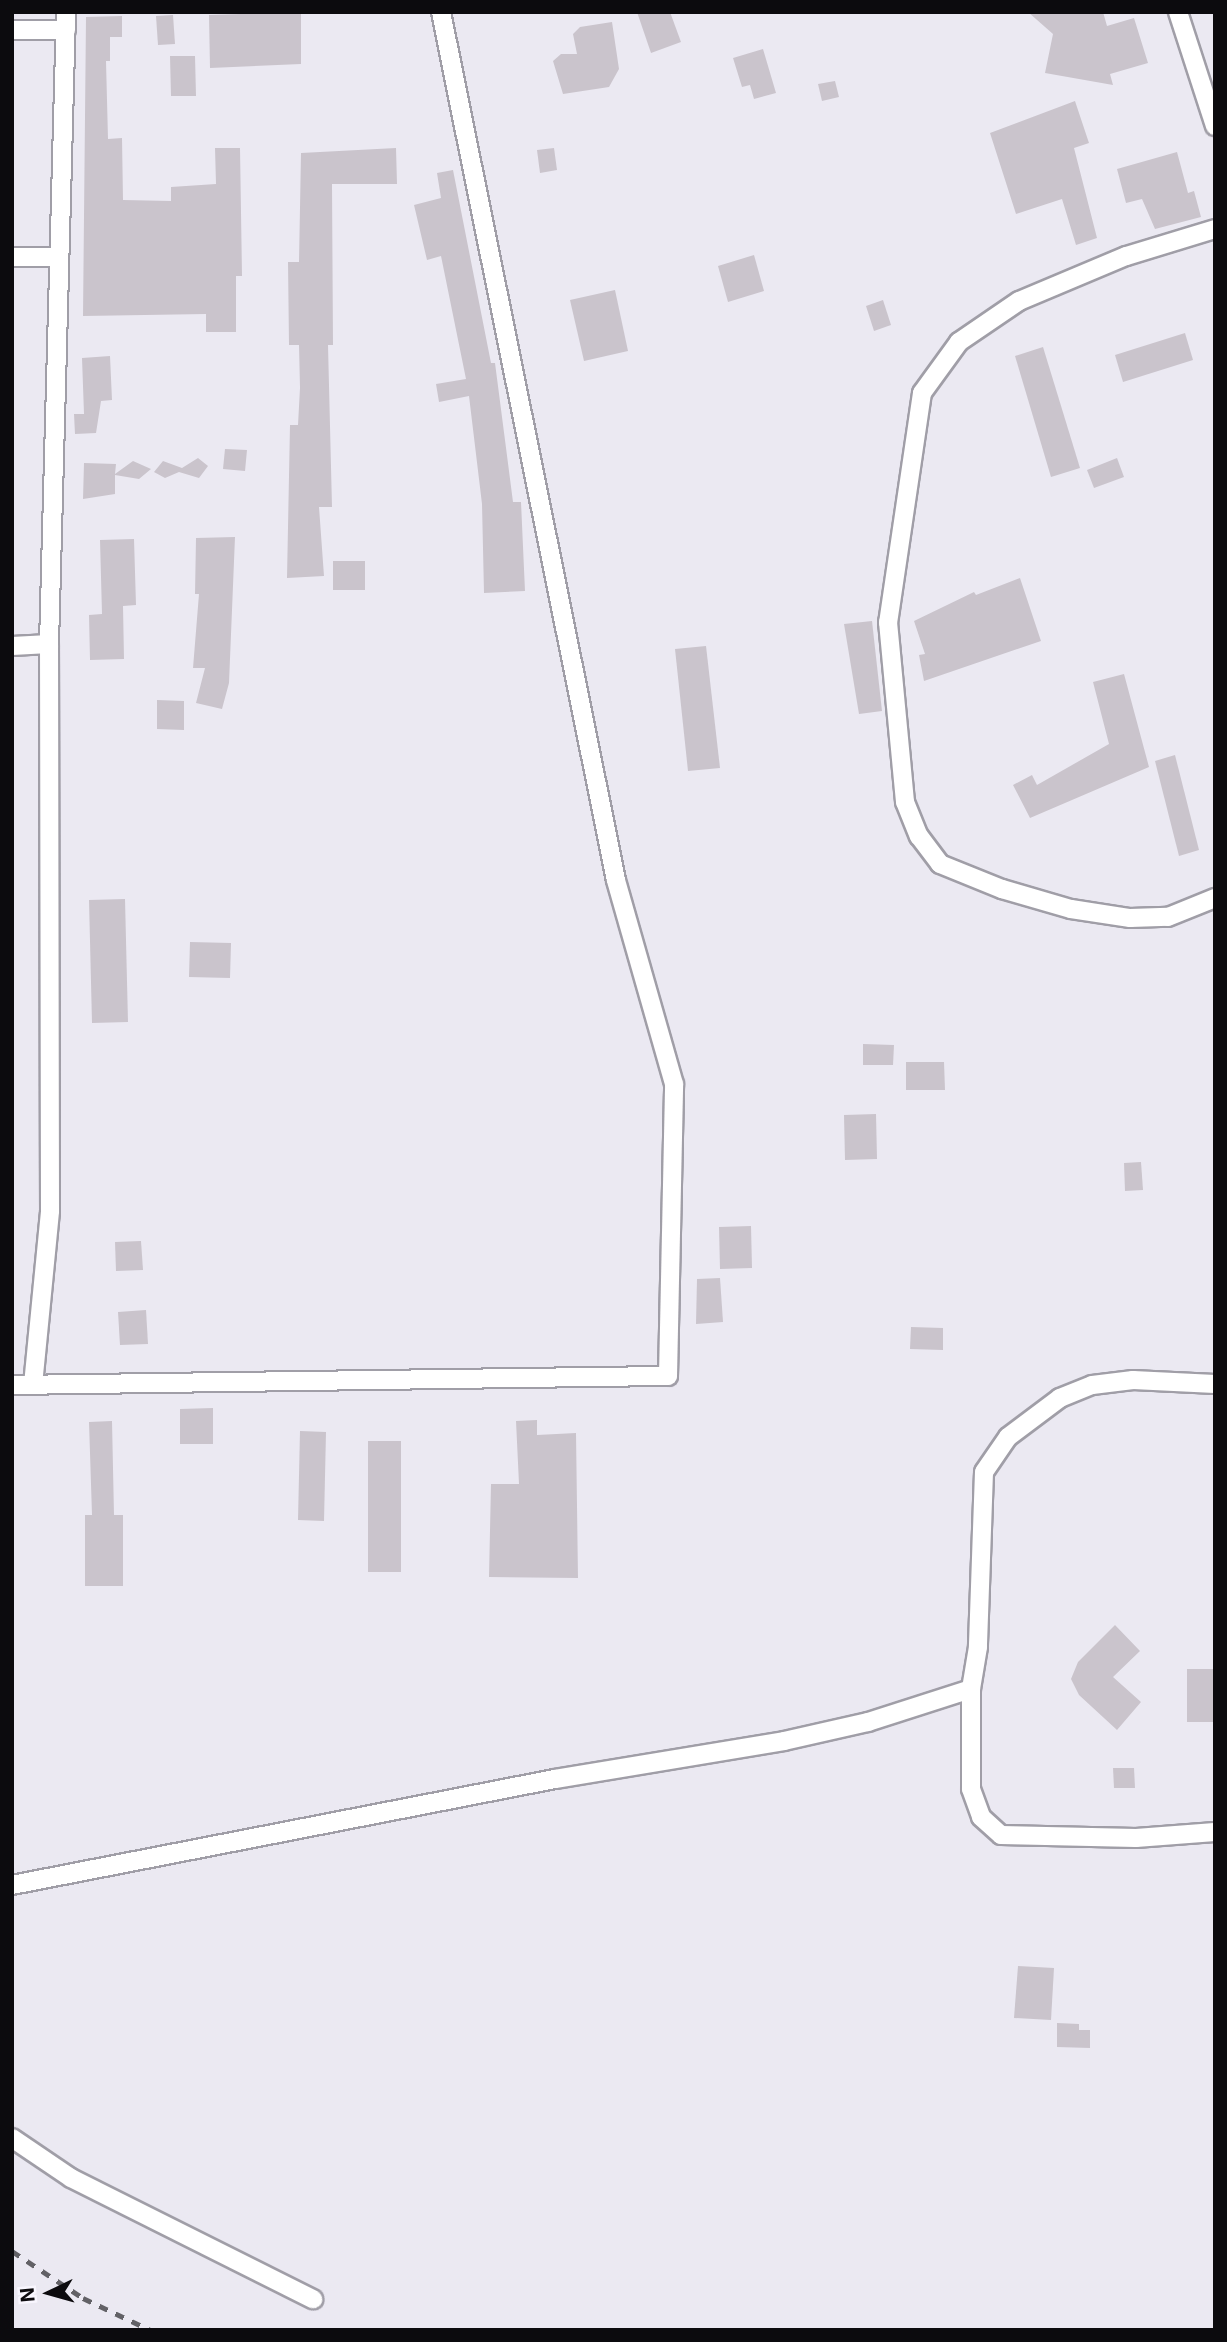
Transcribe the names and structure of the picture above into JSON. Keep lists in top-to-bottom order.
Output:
{
  "north": "left"
}
